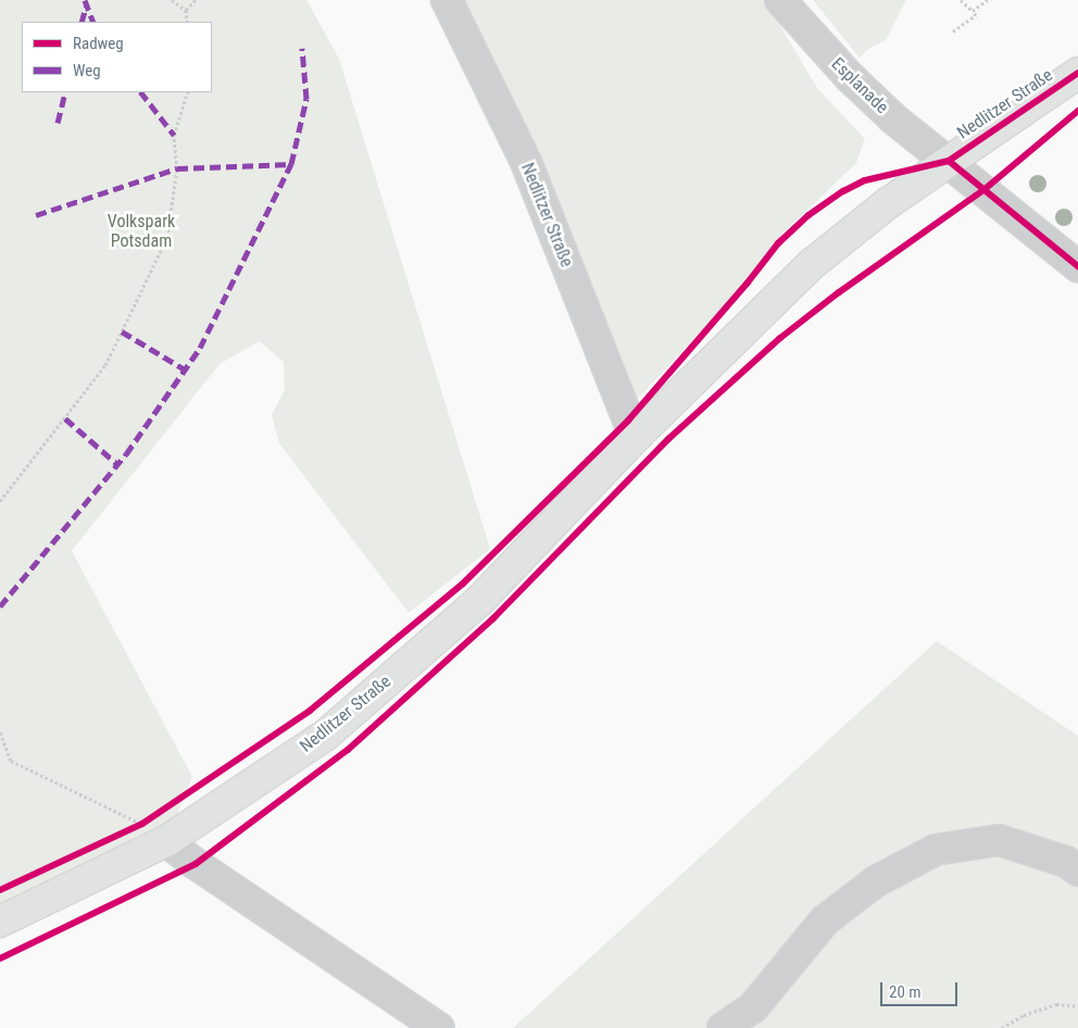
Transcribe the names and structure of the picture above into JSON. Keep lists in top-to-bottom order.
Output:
{
  "streets": {
    "main road": ["Nedlitzer Straße"],
    "street": ["Esplanade"]
  },
  "crossings": [
    ["Esplanade", "Nedlitzer Straße"]
  ],
  "parks": ["Volkspark Potsdam"],
  "legend": ["Radweg", "Weg"],
  "scale_bar": "20 m"
}
